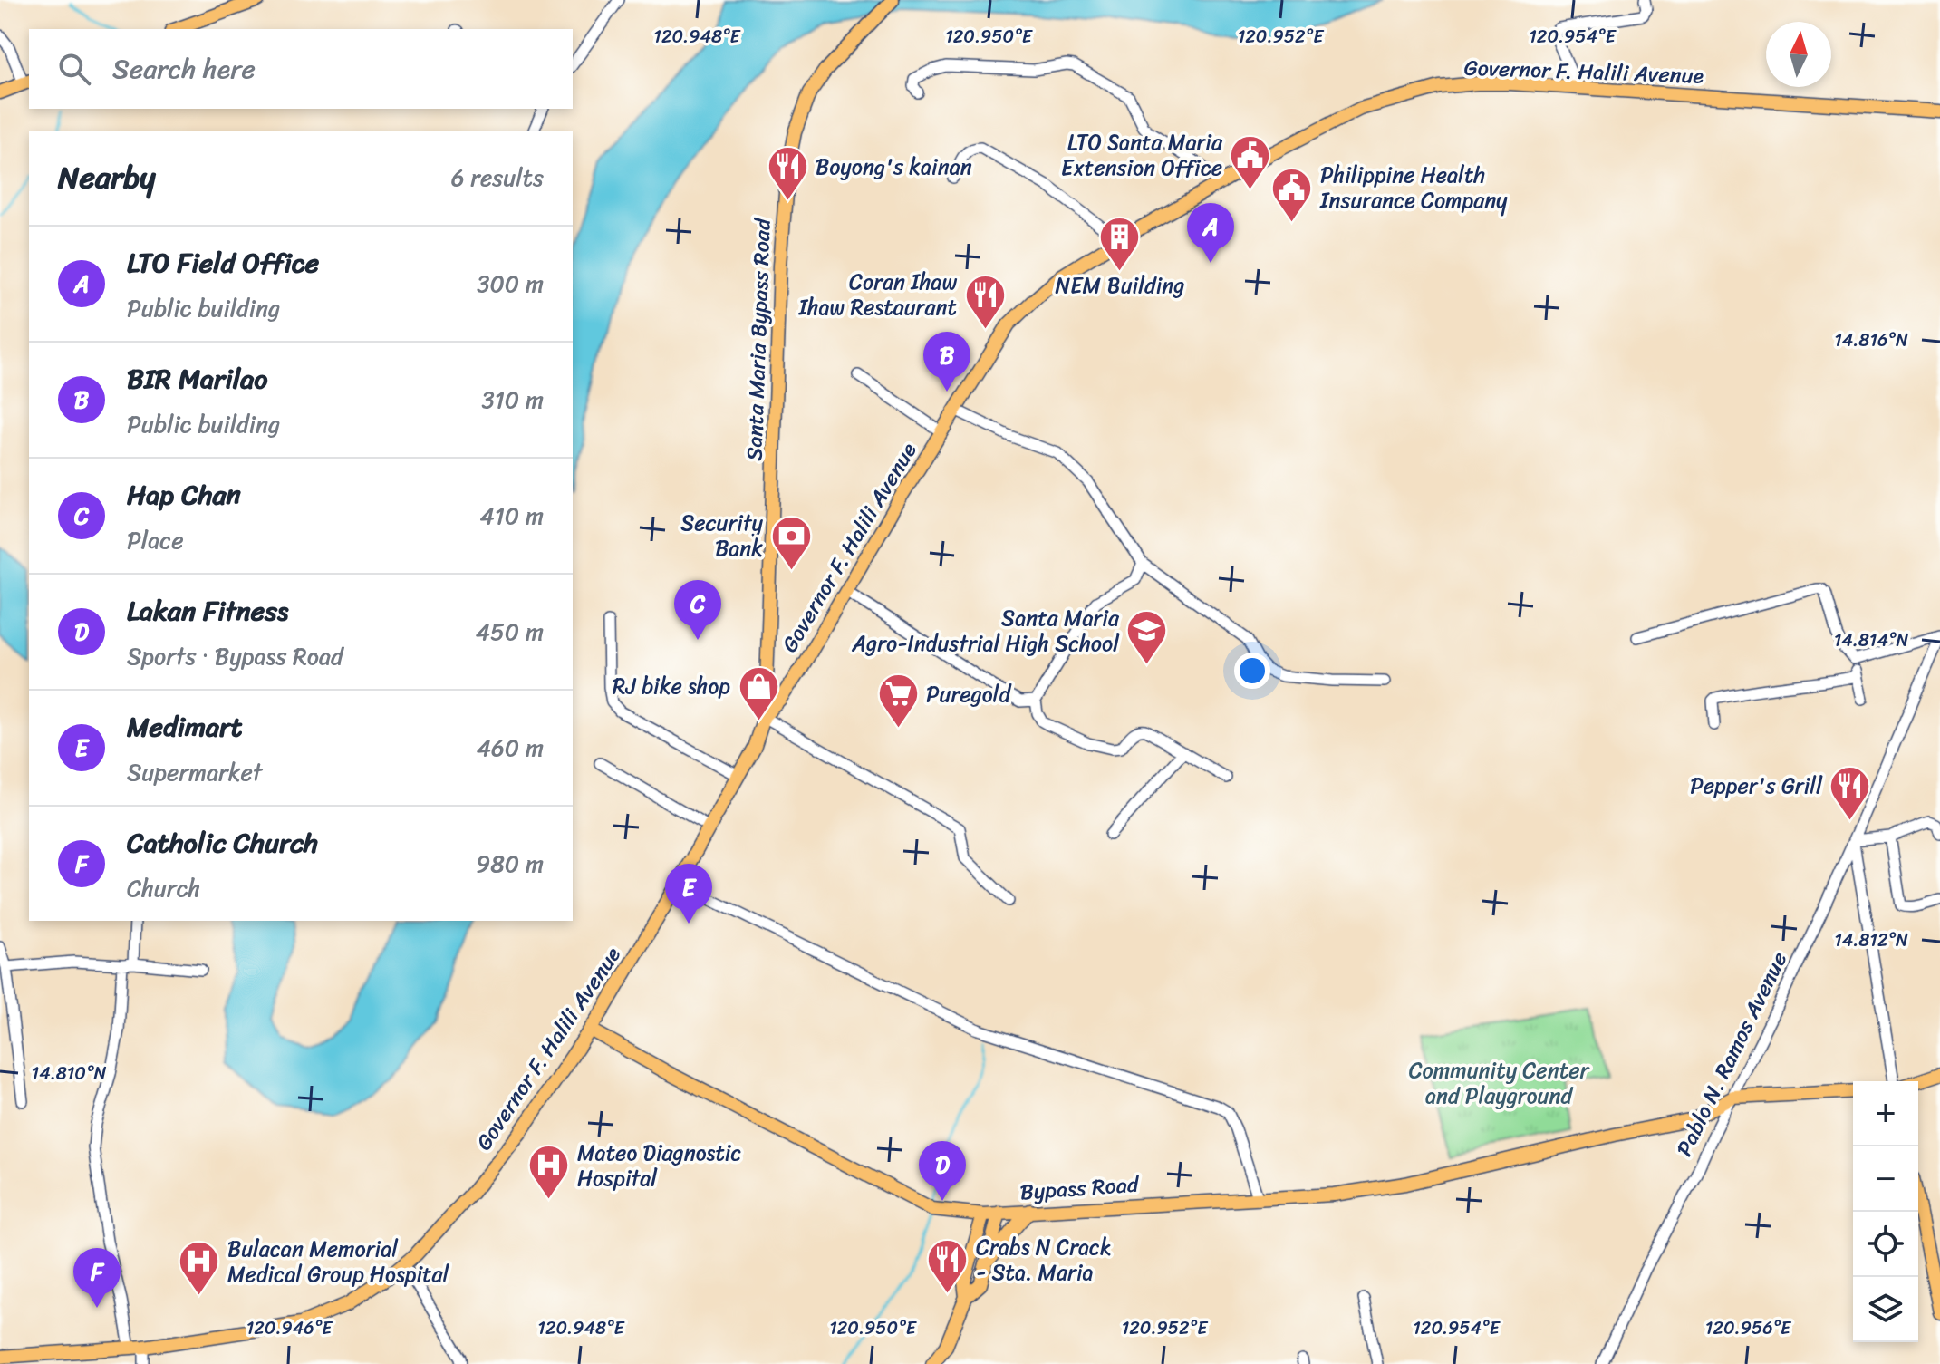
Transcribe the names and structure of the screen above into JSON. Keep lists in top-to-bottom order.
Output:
{
  "streets": {
    "main road": ["Governor F. Halili Avenue", "Santa Maria Bypass Road", "Bypass Road"],
    "street": ["Pablo N. Ramos Avenue"]
  },
  "crossings": [
    ["Governor F. Halili Avenue", "Santa Maria Bypass Road"],
    ["Governor F. Halili Avenue", "Bypass Road"],
    ["Pablo N. Ramos Avenue", "Bypass Road"]
  ],
  "parks": ["Community Center and Playground"],
  "places": {
    "public building": ["LTO Santa Maria Extension Office", "Philippine Health Insurance Company"],
    "restaurant": [
      "Boyong's kainan",
      "Coran Ihaw Ihaw Restaurant",
      "Pepper's Grill",
      "Crabs N Crack - Sta. Maria"
    ],
    "building": ["NEM Building"],
    "bank": ["Security Bank"],
    "school or university": ["Santa Maria Agro-Industrial High School"],
    "shop": ["RJ bike shop"],
    "supermarket": ["Puregold"],
    "hospital": ["Mateo Diagnostic Hospital", "Bulacan Memorial Medical Group Hospital"]
  },
  "north": "top",
  "page": {
    "search": "Search here",
    "heading": ["Nearby", "6 results"],
    "pins": [
      "A",
      "B",
      "C",
      "E",
      "D",
      "F"
    ],
    "list": [
      {
        "mark": "A",
        "name": "LTO Field Office",
        "note": "Public building",
        "value": "300 m"
      },
      {
        "mark": "B",
        "name": "BIR Marilao",
        "note": "Public building",
        "value": "310 m"
      },
      {
        "mark": "C",
        "name": "Hap Chan",
        "note": "Place",
        "value": "410 m"
      },
      {
        "mark": "D",
        "name": "Lakan Fitness",
        "note": "Sports · Bypass Road",
        "value": "450 m"
      },
      {
        "mark": "E",
        "name": "Medimart",
        "note": "Supermarket",
        "value": "460 m"
      },
      {
        "mark": "F",
        "name": "Catholic Church",
        "note": "Church",
        "value": "980 m"
      }
    ],
    "map_buttons": ["+", "−"]
  },
  "coordinates": [
    "120.948°E",
    "120.950°E",
    "120.952°E",
    "120.954°E",
    "14.816°N",
    "14.814°N",
    "14.812°N",
    "14.810°N",
    "120.946°E",
    "120.956°E"
  ]
}
